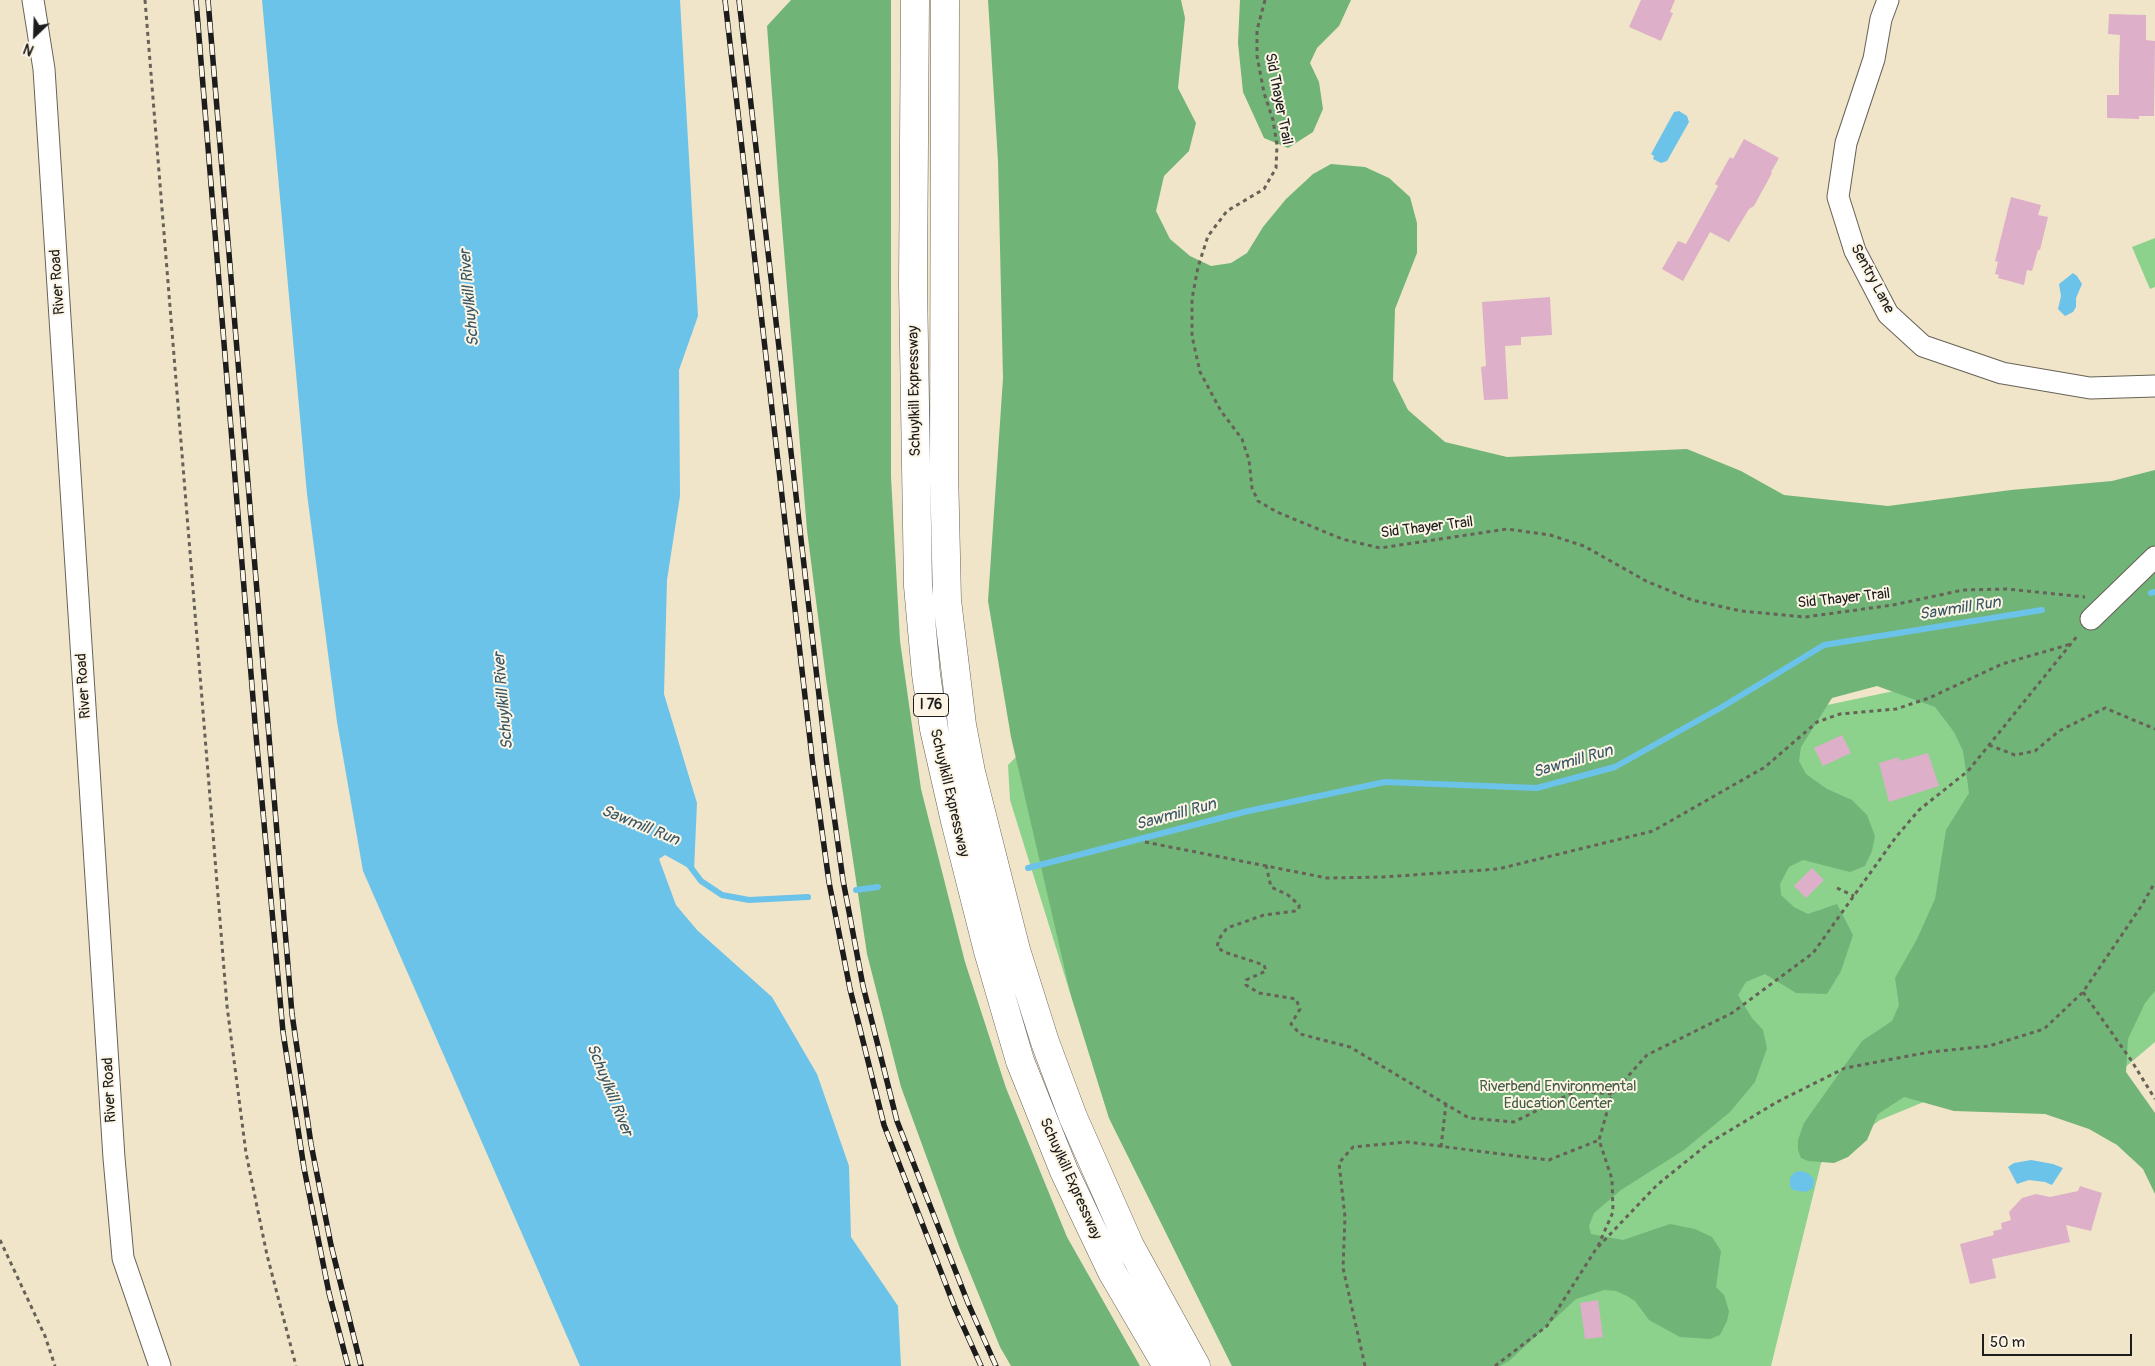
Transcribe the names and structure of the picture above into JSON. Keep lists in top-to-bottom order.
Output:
{
  "streets": {
    "highway": ["Schuylkill Expressway", "I 76"],
    "street": ["Sentry Lane", "River Road"],
    "path": ["Sid Thayer Trail"]
  },
  "water": ["Schuylkill River", "Sawmill Run"],
  "parks": ["Riverbend Environmental Education Center"],
  "scale_bar": "50 m",
  "north": "bottom left"
}
